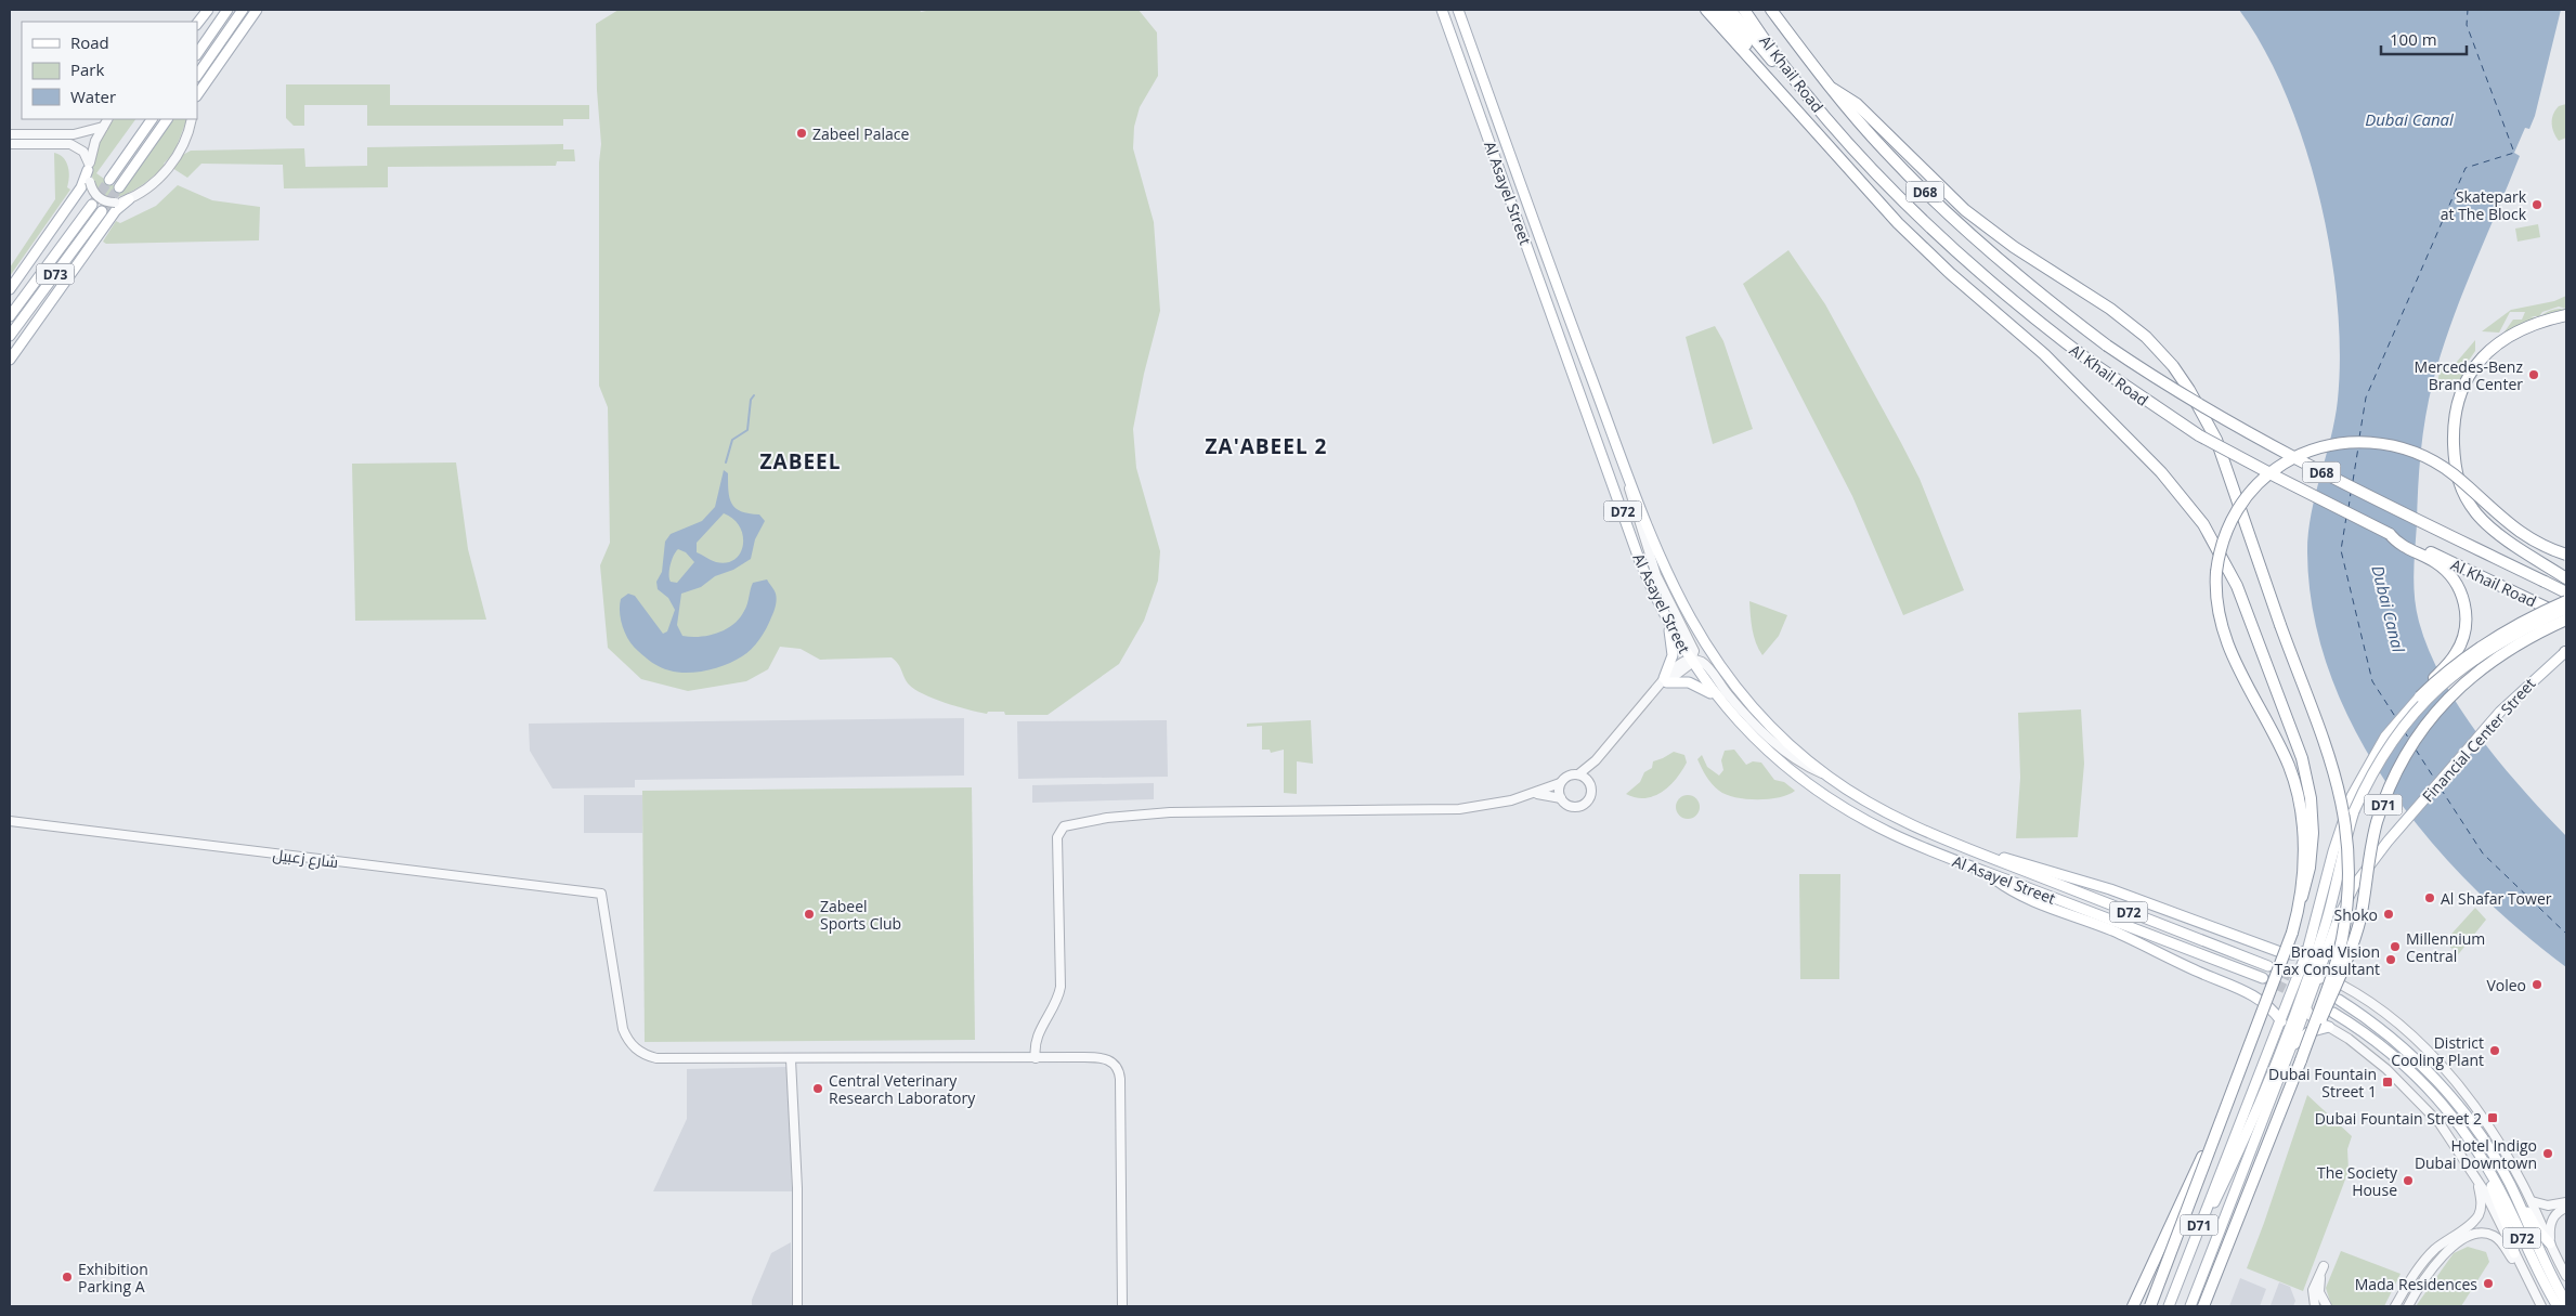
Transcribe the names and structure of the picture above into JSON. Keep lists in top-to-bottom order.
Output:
{
  "streets": {
    "highway": ["Al Khail Road", "D68", "D71"],
    "main road": [
      "Al Asayel Street",
      "D73",
      "D72",
      "Financial Center Street"
    ],
    "street": ["شارع زعبيل"]
  },
  "crossings": [
    ["Al Khail Road", "D71"],
    ["Al Asayel Street", "D72"]
  ],
  "districts": ["ZA'ABEEL 2", "ZABEEL"],
  "water": ["Dubai Canal"],
  "places": {
    "other": [
      "Zabeel Palace",
      "Skatepark at The Block",
      "Mercedes-Benz Brand Center",
      "Al Shafar Tower",
      "Zabeel Sports Club",
      "Shoko",
      "Millennium Central",
      "Broad Vision Tax Consultant",
      "Voleo",
      "District Cooling Plant",
      "Central Veterinary Research Laboratory",
      "Hotel Indigo Dubai Downtown",
      "The Society House",
      "Exhibition Parking A",
      "Mada Residences"
    ],
    "transit": ["Dubai Fountain Street 1", "Dubai Fountain Street 2"]
  },
  "legend": ["Road", "Park", "Water"],
  "scale_bar": "100 m"
}
